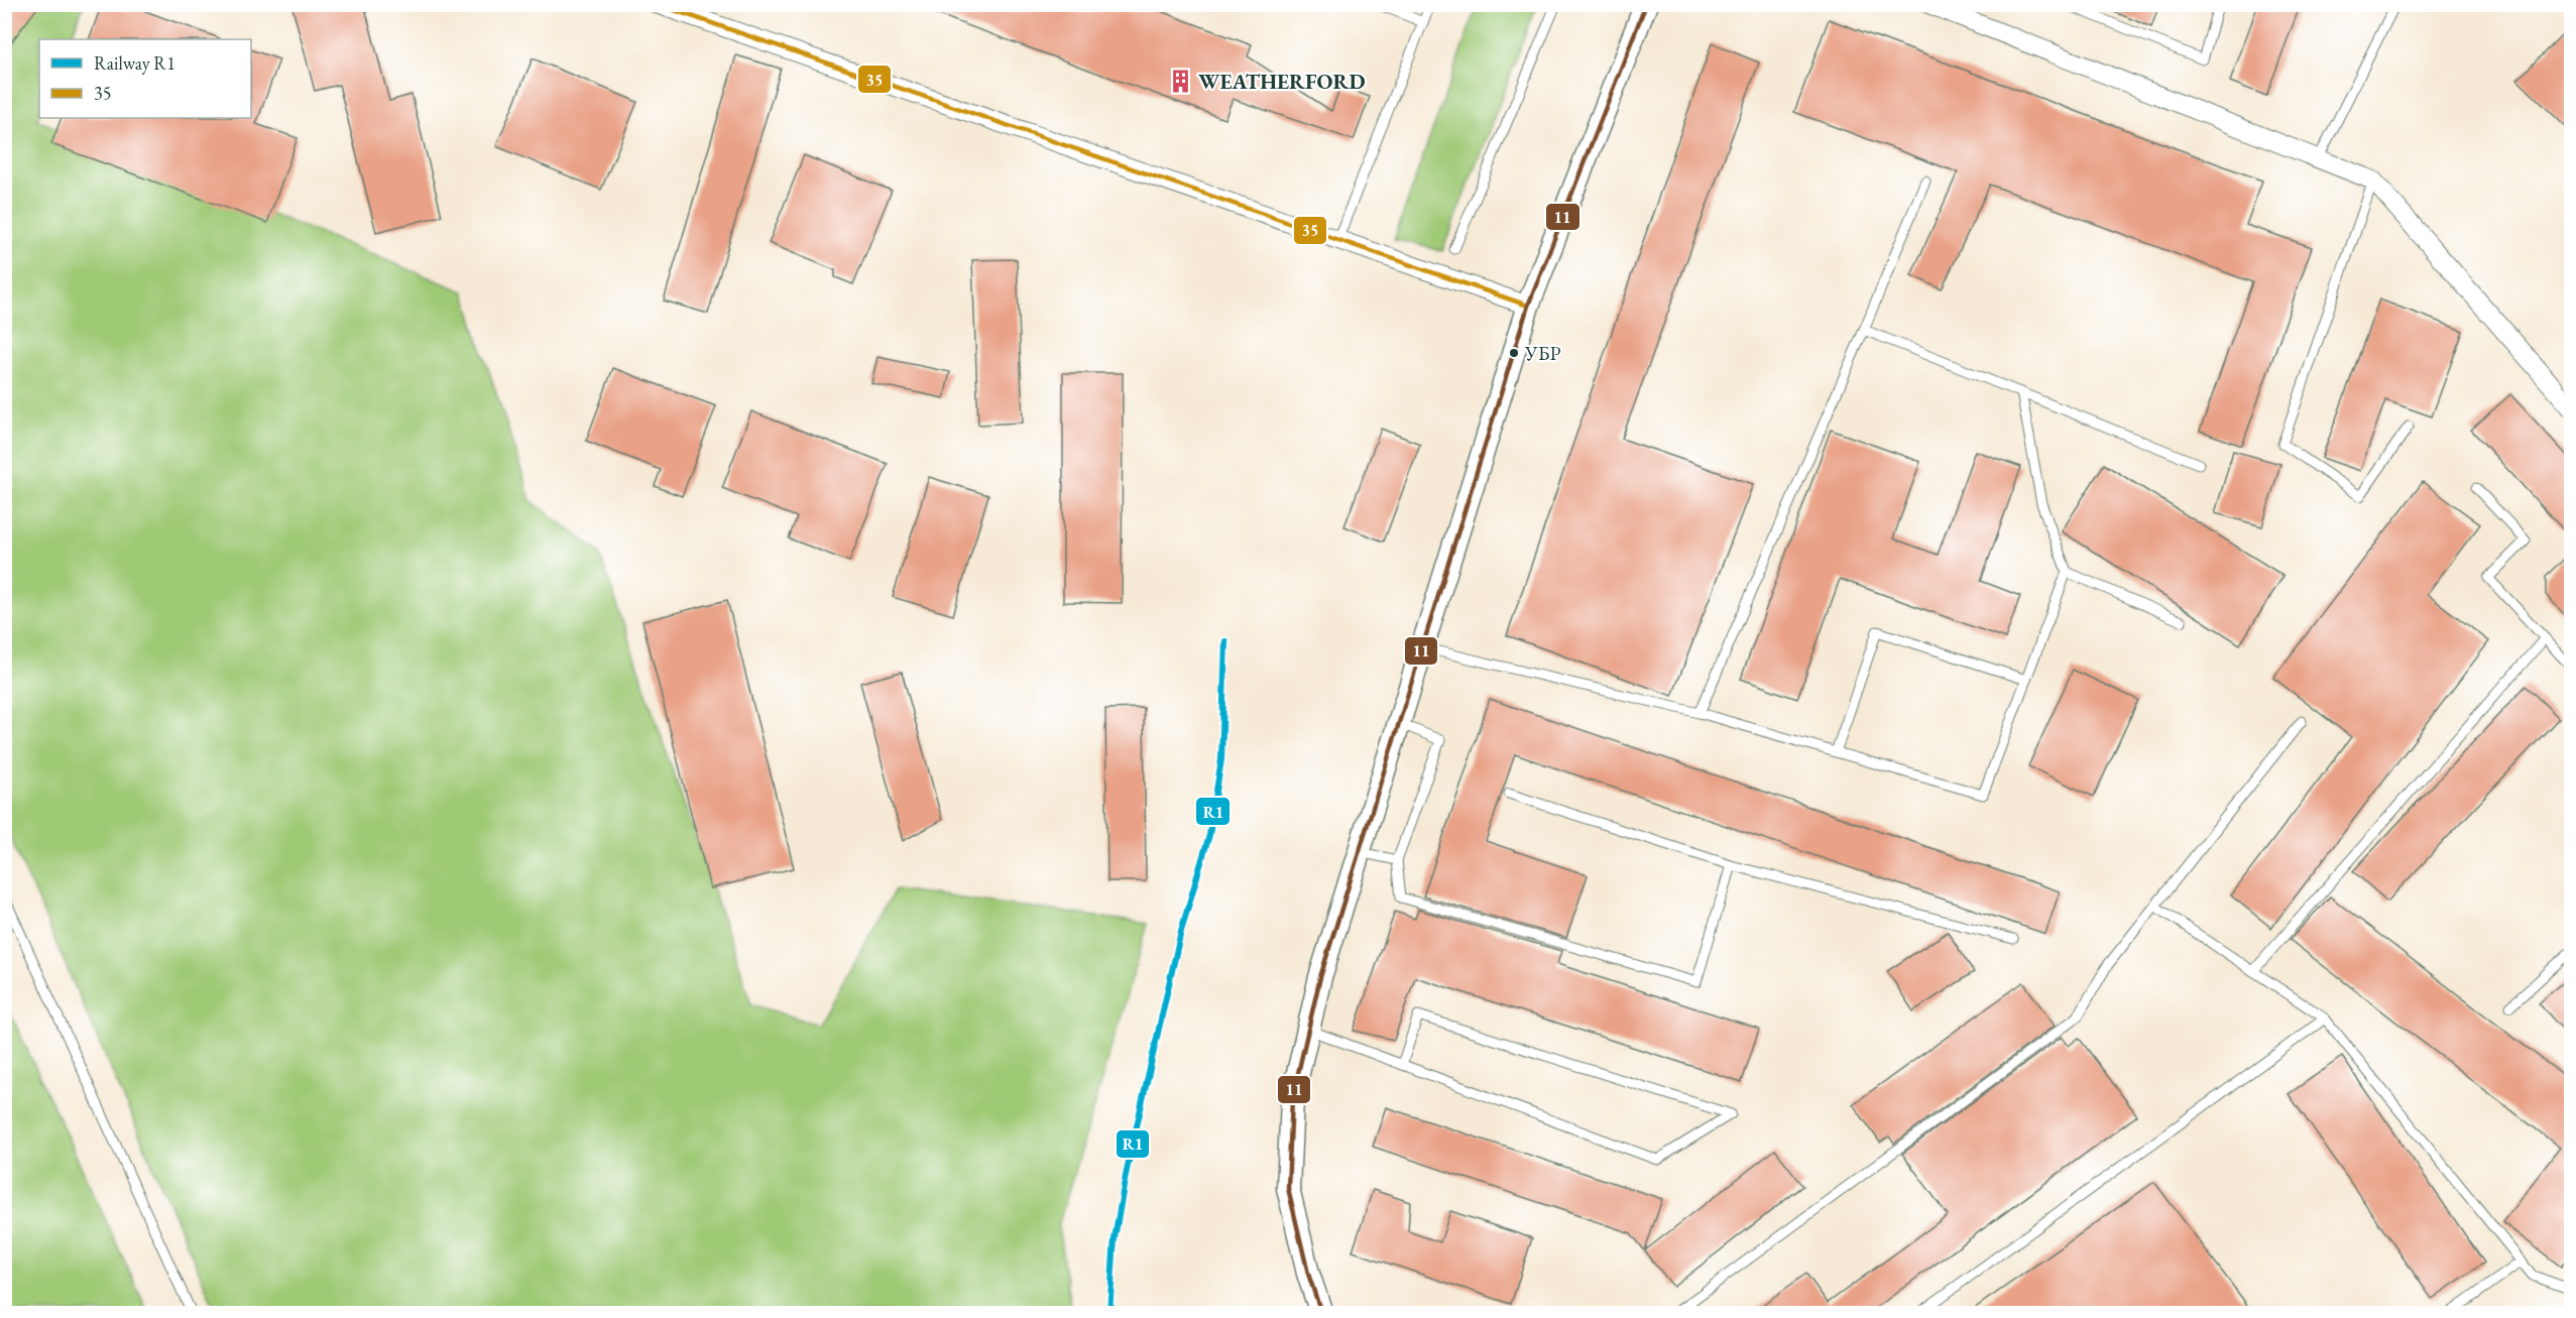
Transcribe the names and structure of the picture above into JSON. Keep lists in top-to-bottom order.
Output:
{
  "places": {
    "building": ["WEATHERFORD"],
    "other": ["УБР"]
  },
  "lines": ["transit line 35", "transit line 11", "rail line R1"],
  "legend": ["Railway R1", "35"]
}
